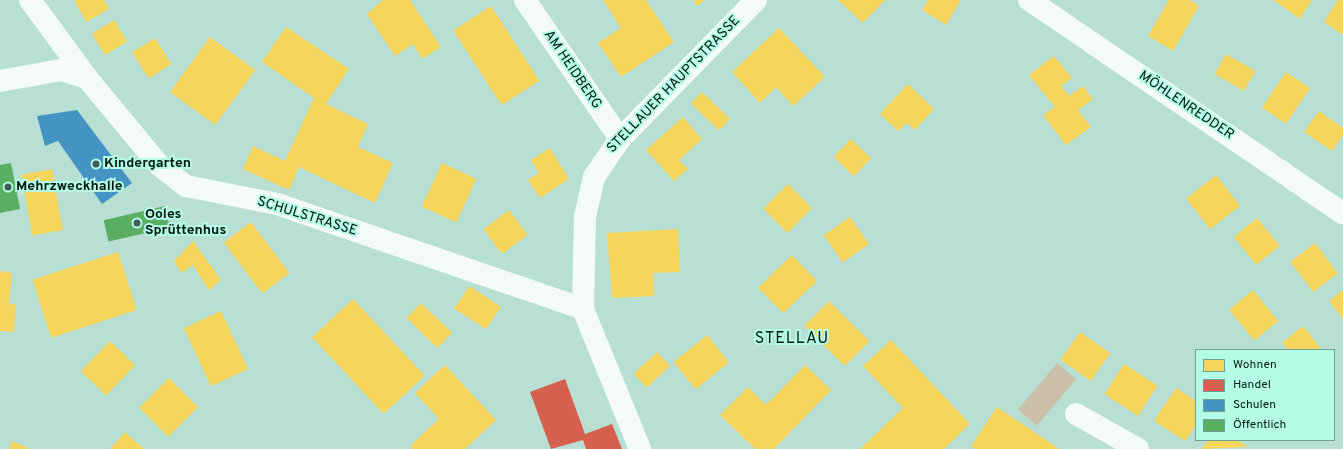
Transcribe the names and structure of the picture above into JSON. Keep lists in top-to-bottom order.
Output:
{
  "streets": {
    "street": [
      "AM HEIDBERG",
      "STELLAUER HAUPTSTRASSE",
      "MÖHLENREDDER",
      "SCHULSTRASSE"
    ]
  },
  "crossings": [
    ["AM HEIDBERG", "STELLAUER HAUPTSTRASSE"],
    ["STELLAUER HAUPTSTRASSE", "SCHULSTRASSE"]
  ],
  "districts": ["STELLAU"],
  "places": ["Kindergarten", "Mehrzweckhalle", "Ooles Sprüttenhus"],
  "legend": [
    "Wohnen",
    "Handel",
    "Schulen",
    "Öffentlich"
  ]
}
